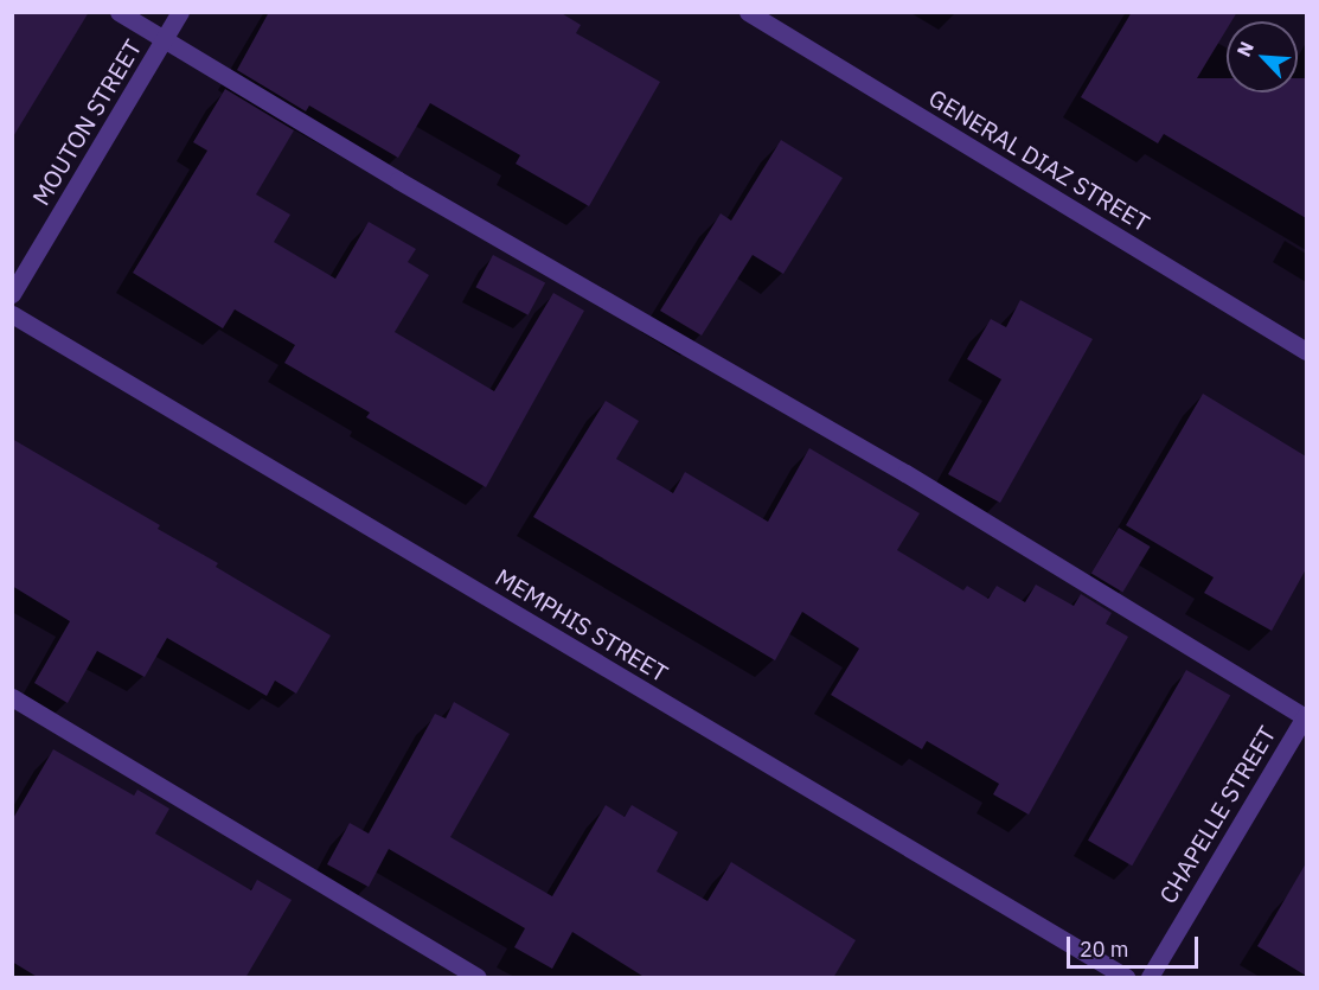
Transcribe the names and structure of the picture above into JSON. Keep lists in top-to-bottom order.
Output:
{
  "streets": {
    "street": [
      "MOUTON STREET",
      "GENERAL DIAZ STREET",
      "MEMPHIS STREET",
      "CHAPELLE STREET"
    ]
  },
  "scale_bar": "20 m",
  "north": "top left"
}
